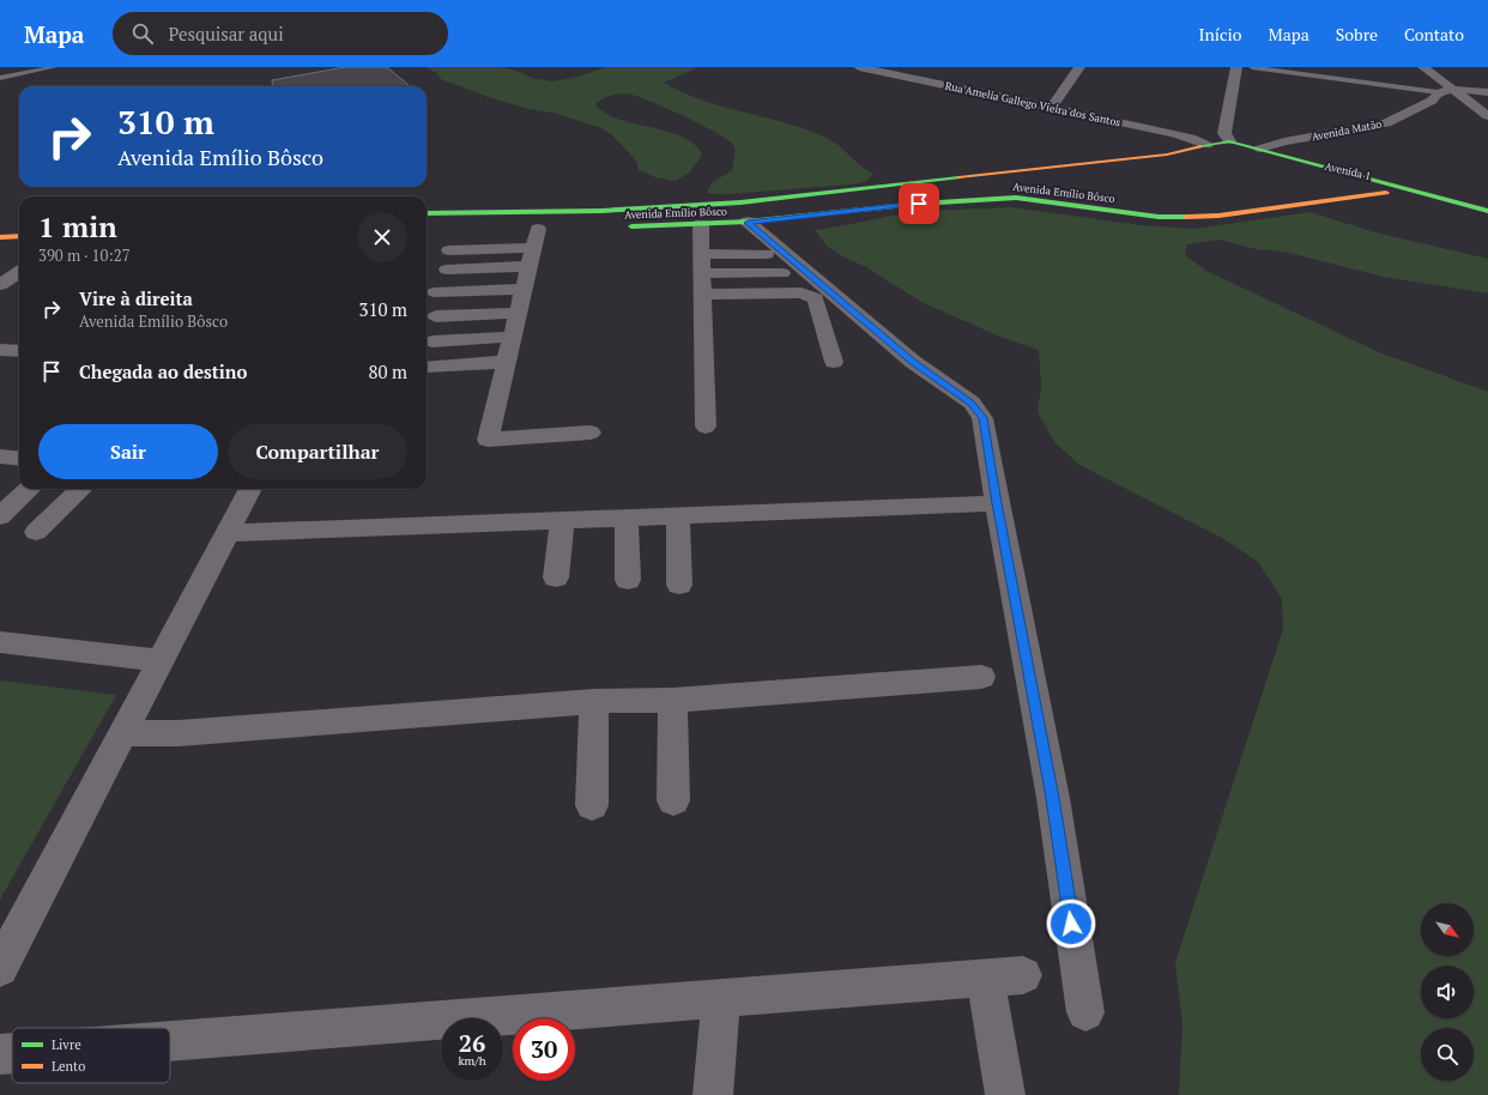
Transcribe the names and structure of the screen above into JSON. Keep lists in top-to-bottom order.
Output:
{
  "streets": {
    "main road": ["Avenida 1", "Avenida Emílio Bôsco"],
    "street": ["Rua Amelia Gallego Vieira dos Santos", "Avenida Matão"]
  },
  "crossings": [
    ["Rua Amelia Gallego Vieira dos Santos", "Avenida Emílio Bôsco"],
    ["Avenida 1", "Avenida Emílio Bôsco"]
  ],
  "legend": ["Livre", "Lento"],
  "north": "bottom right",
  "page": {
    "header": "Mapa",
    "search": "Pesquisar aqui",
    "nav": [
      "Início",
      "Mapa",
      "Sobre",
      "Contato"
    ],
    "turn": ["310 m", "Avenida Emílio Bôsco"],
    "heading": ["1 min", "390 m · 10:27"],
    "list": [
      {
        "name": "Vire à direita",
        "note": "Avenida Emílio Bôsco",
        "value": "310 m"
      },
      {
        "name": "Chegada ao destino",
        "value": "80 m"
      }
    ],
    "buttons": ["Sair", "Compartilhar"],
    "speed": "26 km/h",
    "limit": "30"
  }
}
